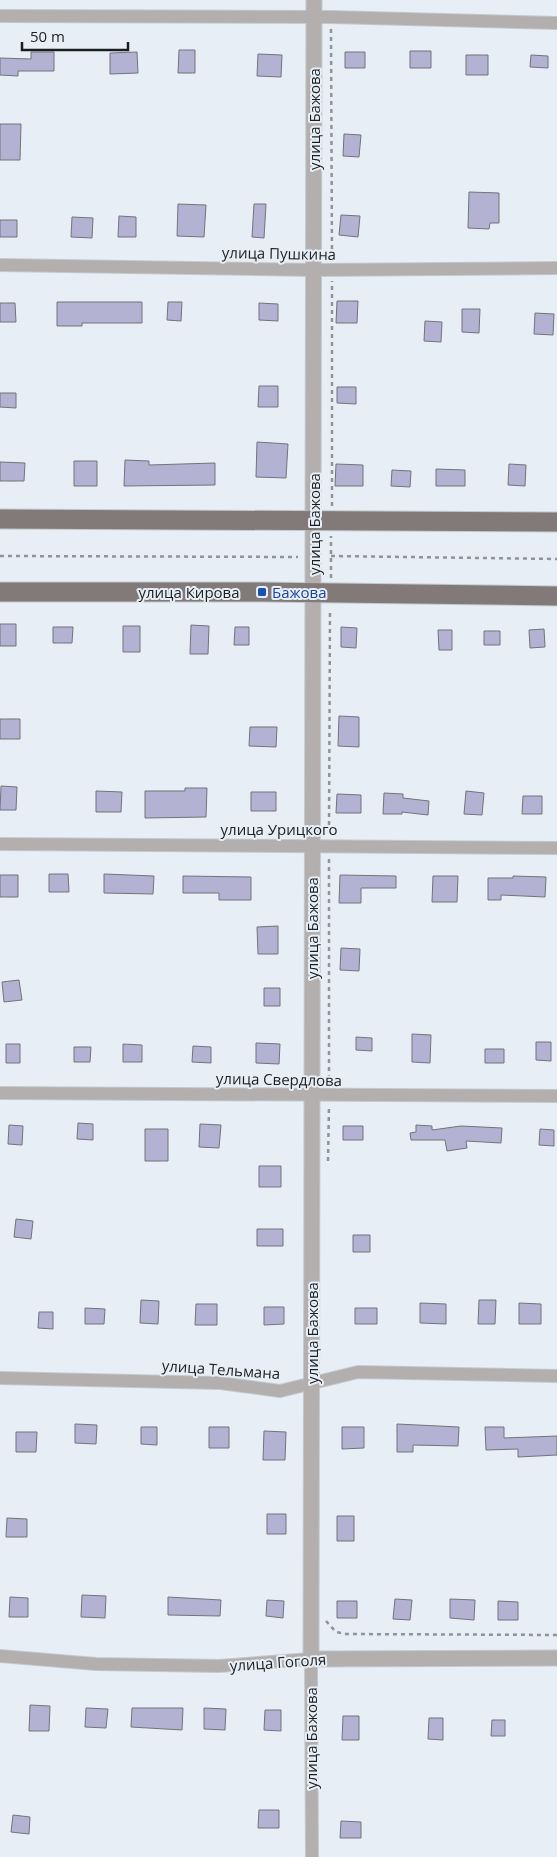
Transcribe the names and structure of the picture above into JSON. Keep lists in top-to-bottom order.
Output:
{
  "streets": {
    "main road": ["улица Кирова"],
    "street": [
      "улица Бажова",
      "улица Пушкина",
      "улица Урицкого",
      "улица Свердлова",
      "улица Тельмана",
      "улица Гоголя"
    ]
  },
  "crossings": [
    ["улица Бажова", "улица Пушкина"],
    ["улица Бажова", "улица Кирова"],
    ["улица Бажова", "улица Урицкого"],
    ["улица Бажова", "улица Свердлова"],
    ["улица Бажова", "улица Тельмана"],
    ["улица Бажова", "улица Гоголя"]
  ],
  "places": {
    "transit": ["Бажова"]
  },
  "scale_bar": "50 m"
}
